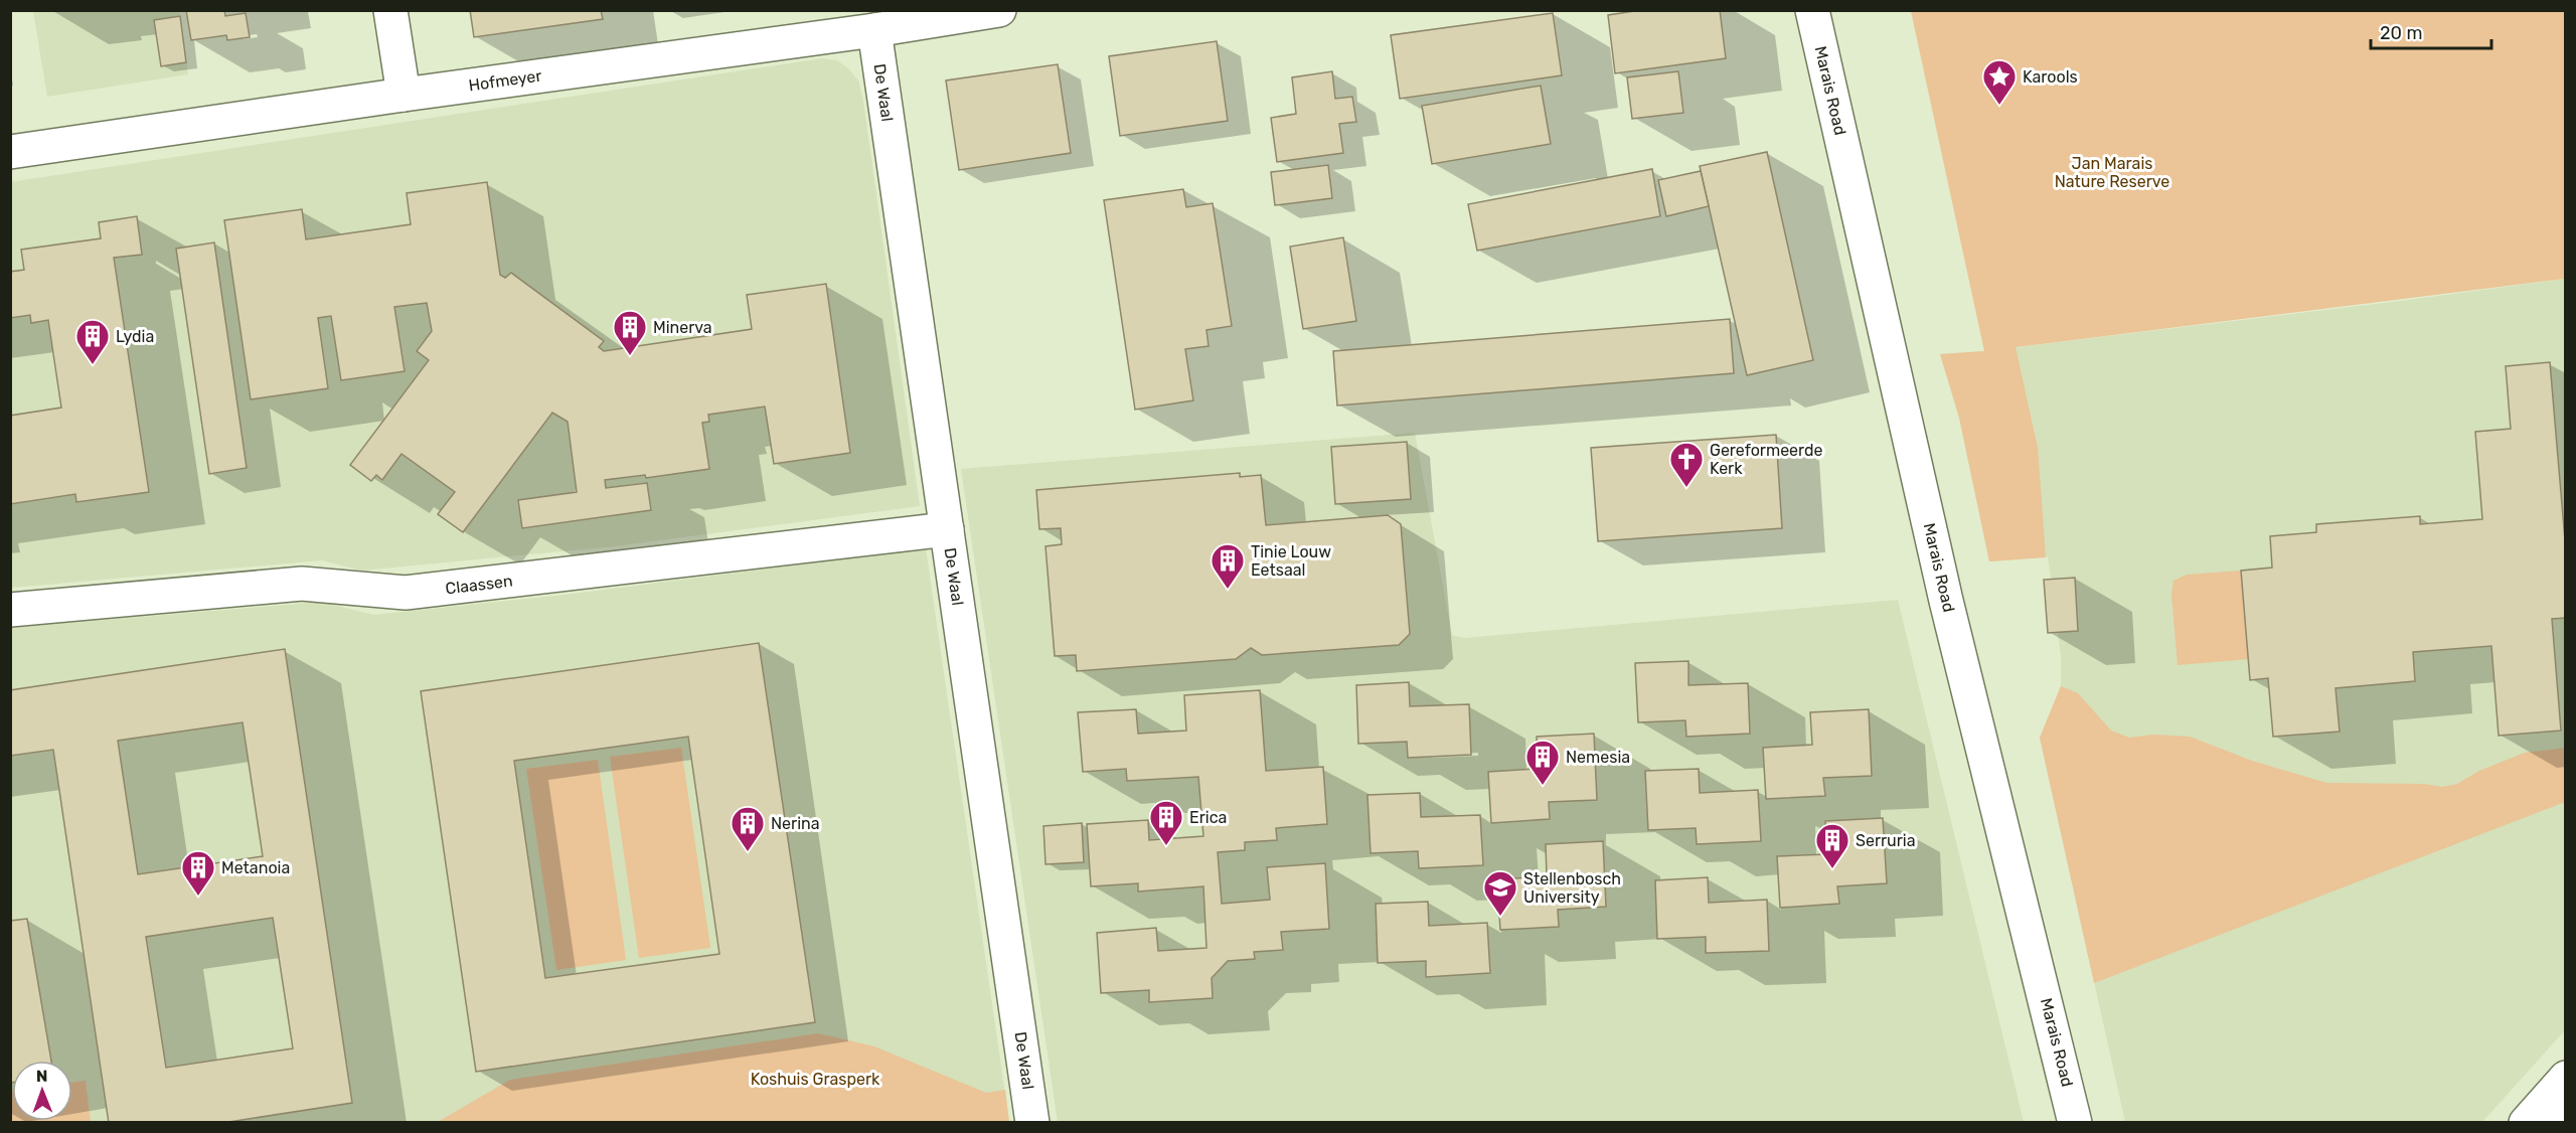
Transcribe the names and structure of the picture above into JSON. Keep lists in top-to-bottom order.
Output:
{
  "streets": {
    "street": [
      "Hofmeyer",
      "Marais Road",
      "De Waal",
      "Claassen"
    ]
  },
  "crossings": [
    ["Hofmeyer", "De Waal"],
    ["De Waal", "Claassen"]
  ],
  "parks": ["Jan Marais Nature Reserve", "Koshuis Grasperk"],
  "places": {
    "place": ["Karools"],
    "building": [
      "Minerva",
      "Lydia",
      "Tinie Louw Eetsaal",
      "Nemesia",
      "Erica",
      "Nerina",
      "Serruria",
      "Metanoia"
    ],
    "church": ["Gereformeerde Kerk"],
    "school or university": ["Stellenbosch University"]
  },
  "scale_bar": "20 m",
  "north": "top"
}
